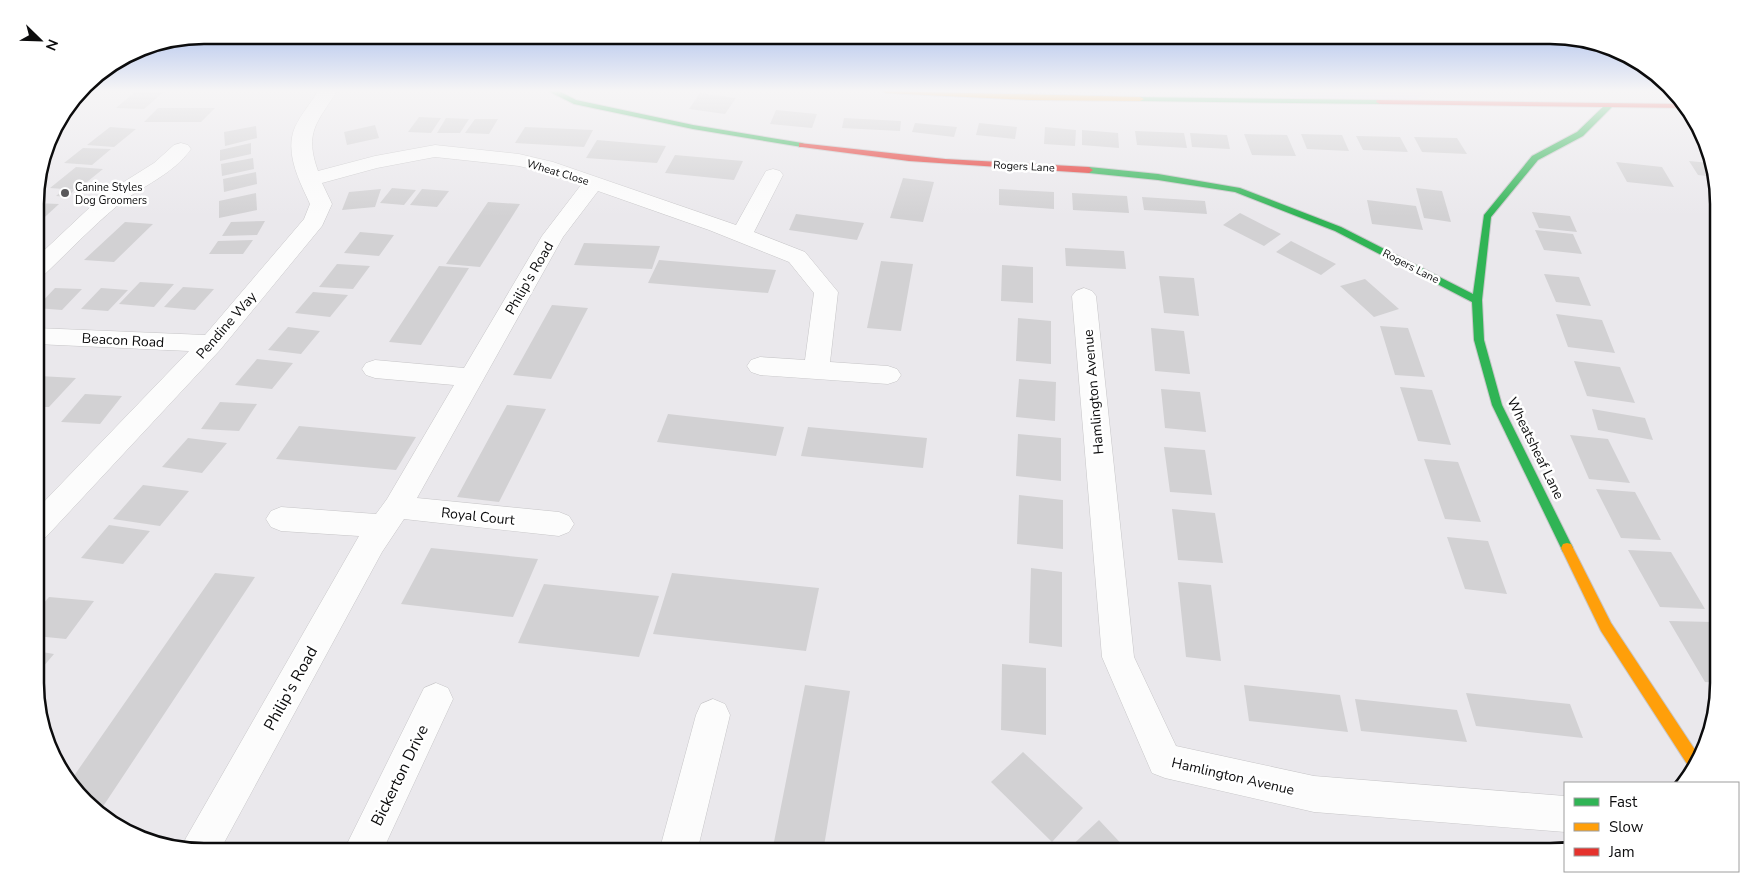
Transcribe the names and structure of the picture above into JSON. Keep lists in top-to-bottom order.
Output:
{
  "streets": {
    "street": [
      "Rogers Lane",
      "Wheat Close",
      "Philip's Road",
      "Pendine Way",
      "Beacon Road",
      "Hamlington Avenue",
      "Wheatsheaf Lane",
      "Royal Court",
      "Bickerton Drive"
    ]
  },
  "crossings": [
    ["Rogers Lane", "Wheatsheaf Lane"],
    ["Wheat Close", "Philip's Road"],
    ["Wheat Close", "Pendine Way"],
    ["Philip's Road", "Royal Court"],
    ["Pendine Way", "Beacon Road"]
  ],
  "places": ["Canine Styles Dog Groomers"],
  "legend": ["Fast", "Slow", "Jam"],
  "north": "bottom right"
}
